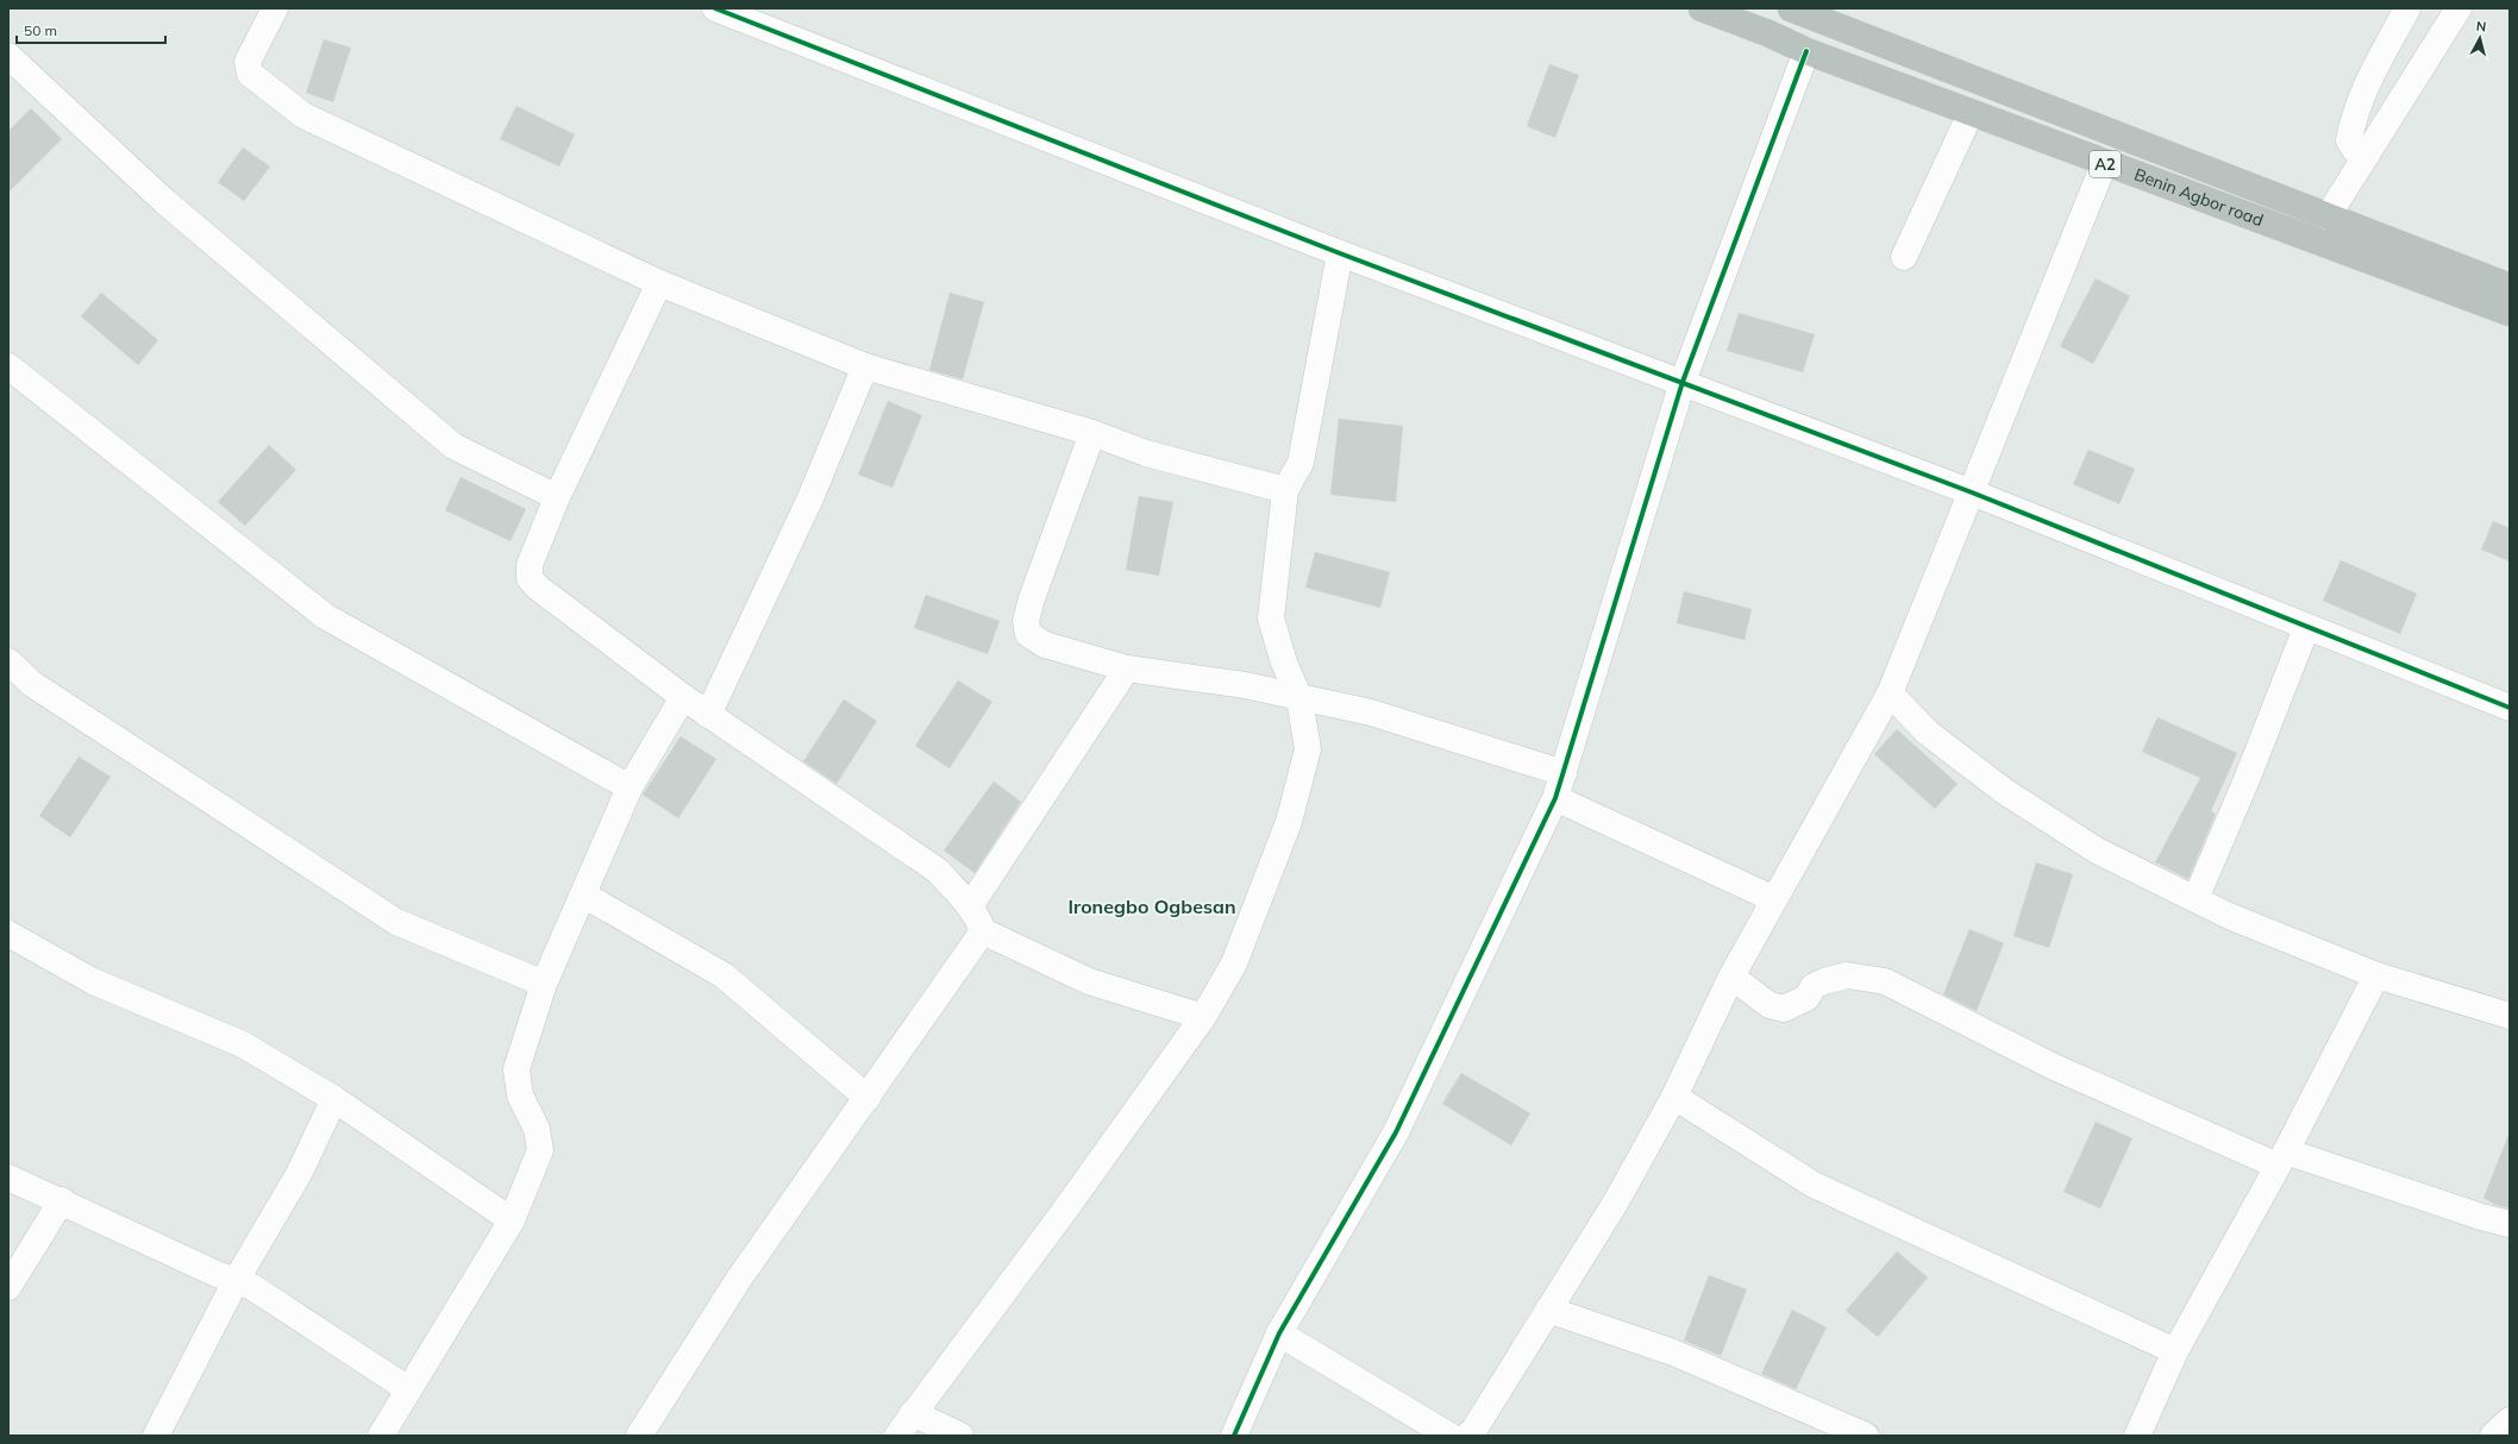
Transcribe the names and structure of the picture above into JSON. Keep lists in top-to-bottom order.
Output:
{
  "streets": {
    "highway": ["A2", "Benin Agbor road"]
  },
  "districts": ["Ironegbo Ogbesan"],
  "scale_bar": "50 m",
  "north": "top"
}
